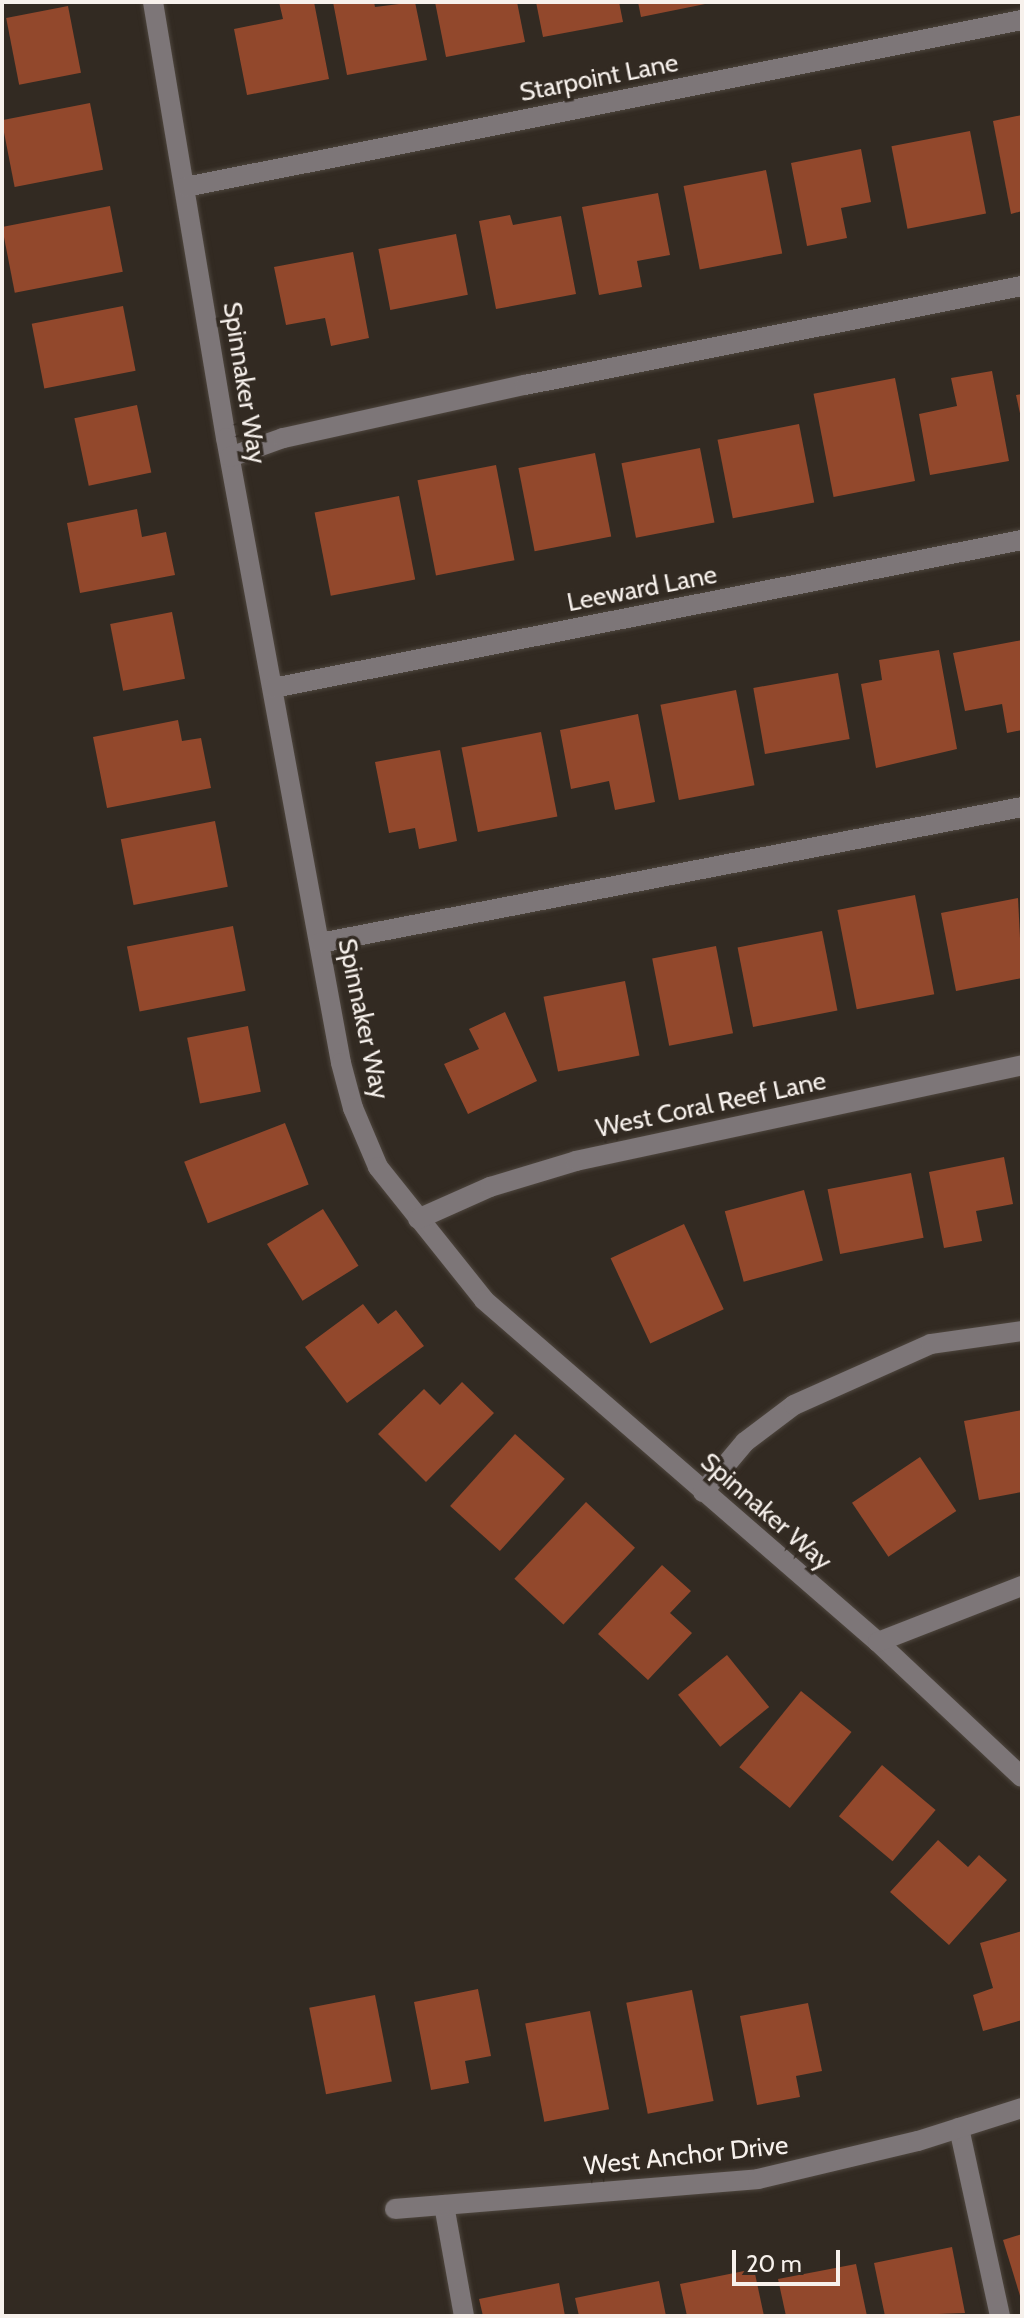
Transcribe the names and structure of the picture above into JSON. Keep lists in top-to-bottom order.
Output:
{
  "streets": {
    "street": [
      "Starpoint Lane",
      "Spinnaker Way",
      "Leeward Lane",
      "West Coral Reef Lane",
      "West Anchor Drive"
    ]
  },
  "crossings": [
    ["Starpoint Lane", "Spinnaker Way"],
    ["Spinnaker Way", "Leeward Lane"],
    ["Spinnaker Way", "West Coral Reef Lane"]
  ],
  "scale_bar": "20 m"
}
